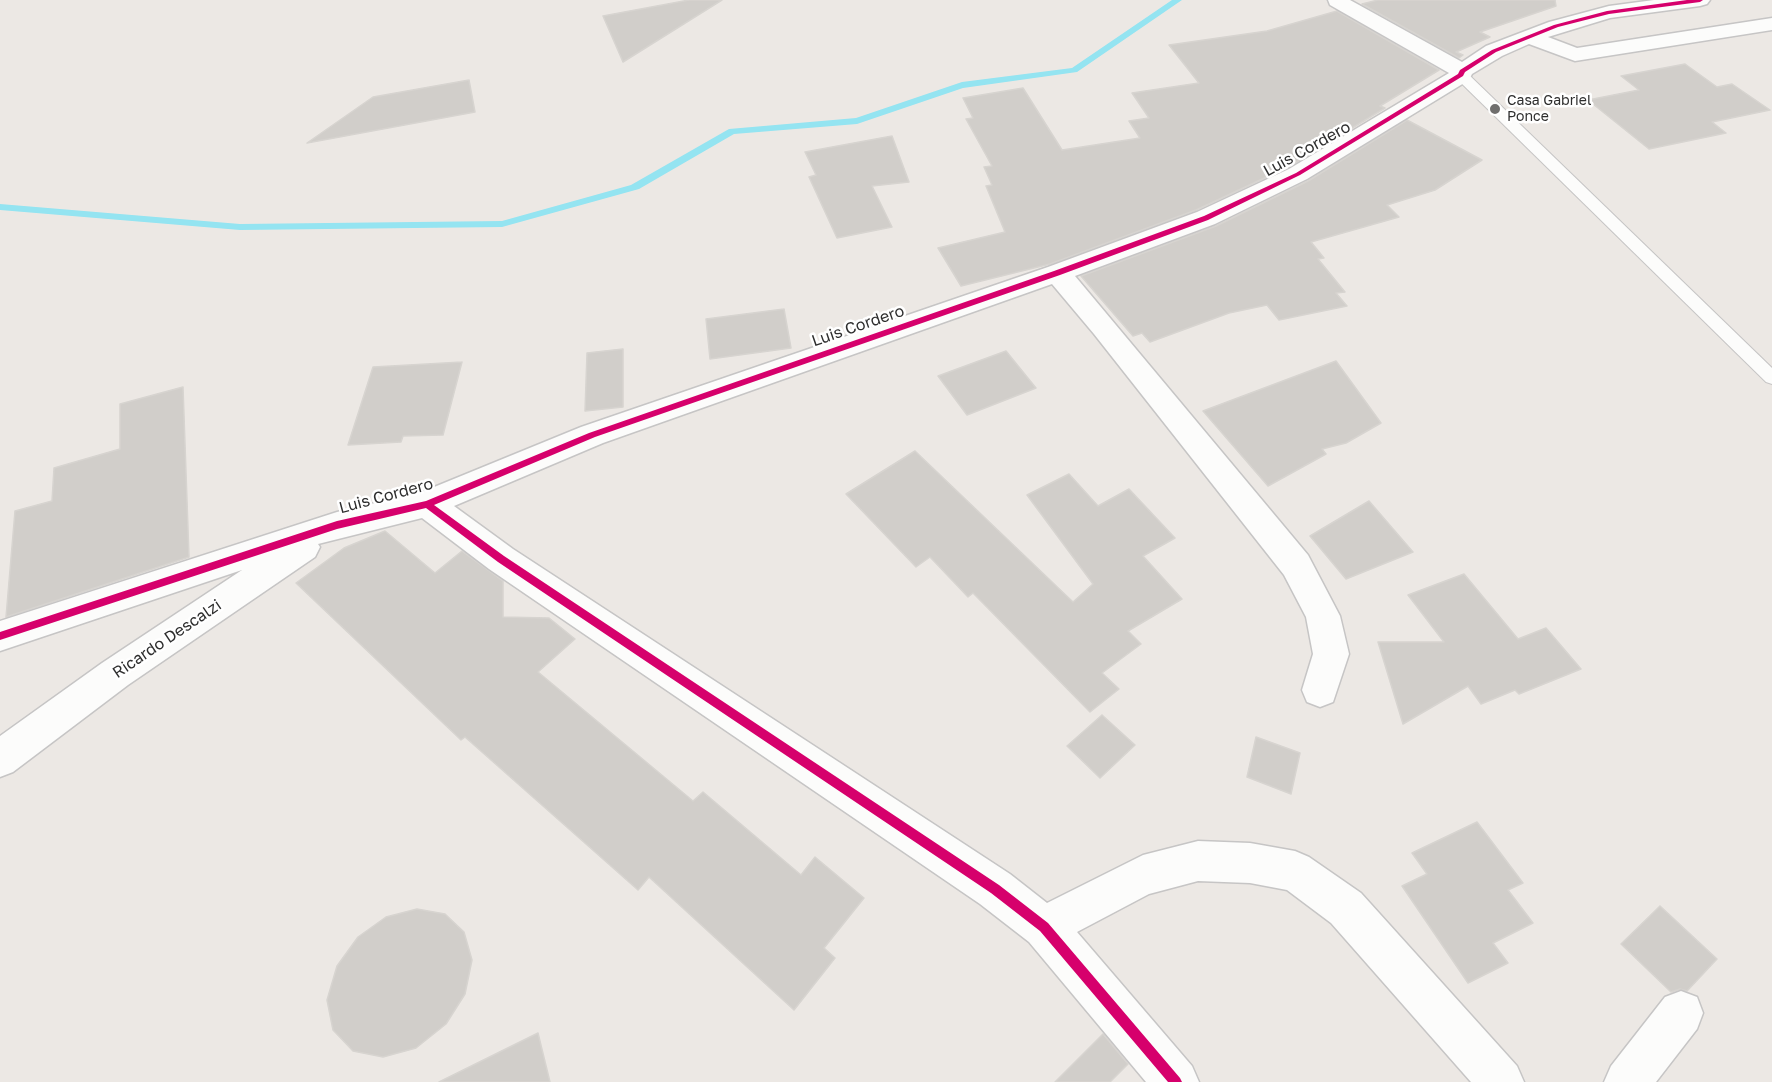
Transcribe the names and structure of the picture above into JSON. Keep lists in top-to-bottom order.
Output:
{
  "streets": {
    "street": ["Luis Cordero", "Ricardo Descalzi"]
  },
  "crossings": [
    ["Luis Cordero", "Ricardo Descalzi"]
  ],
  "places": ["Casa Gabriel Ponce"]
}
